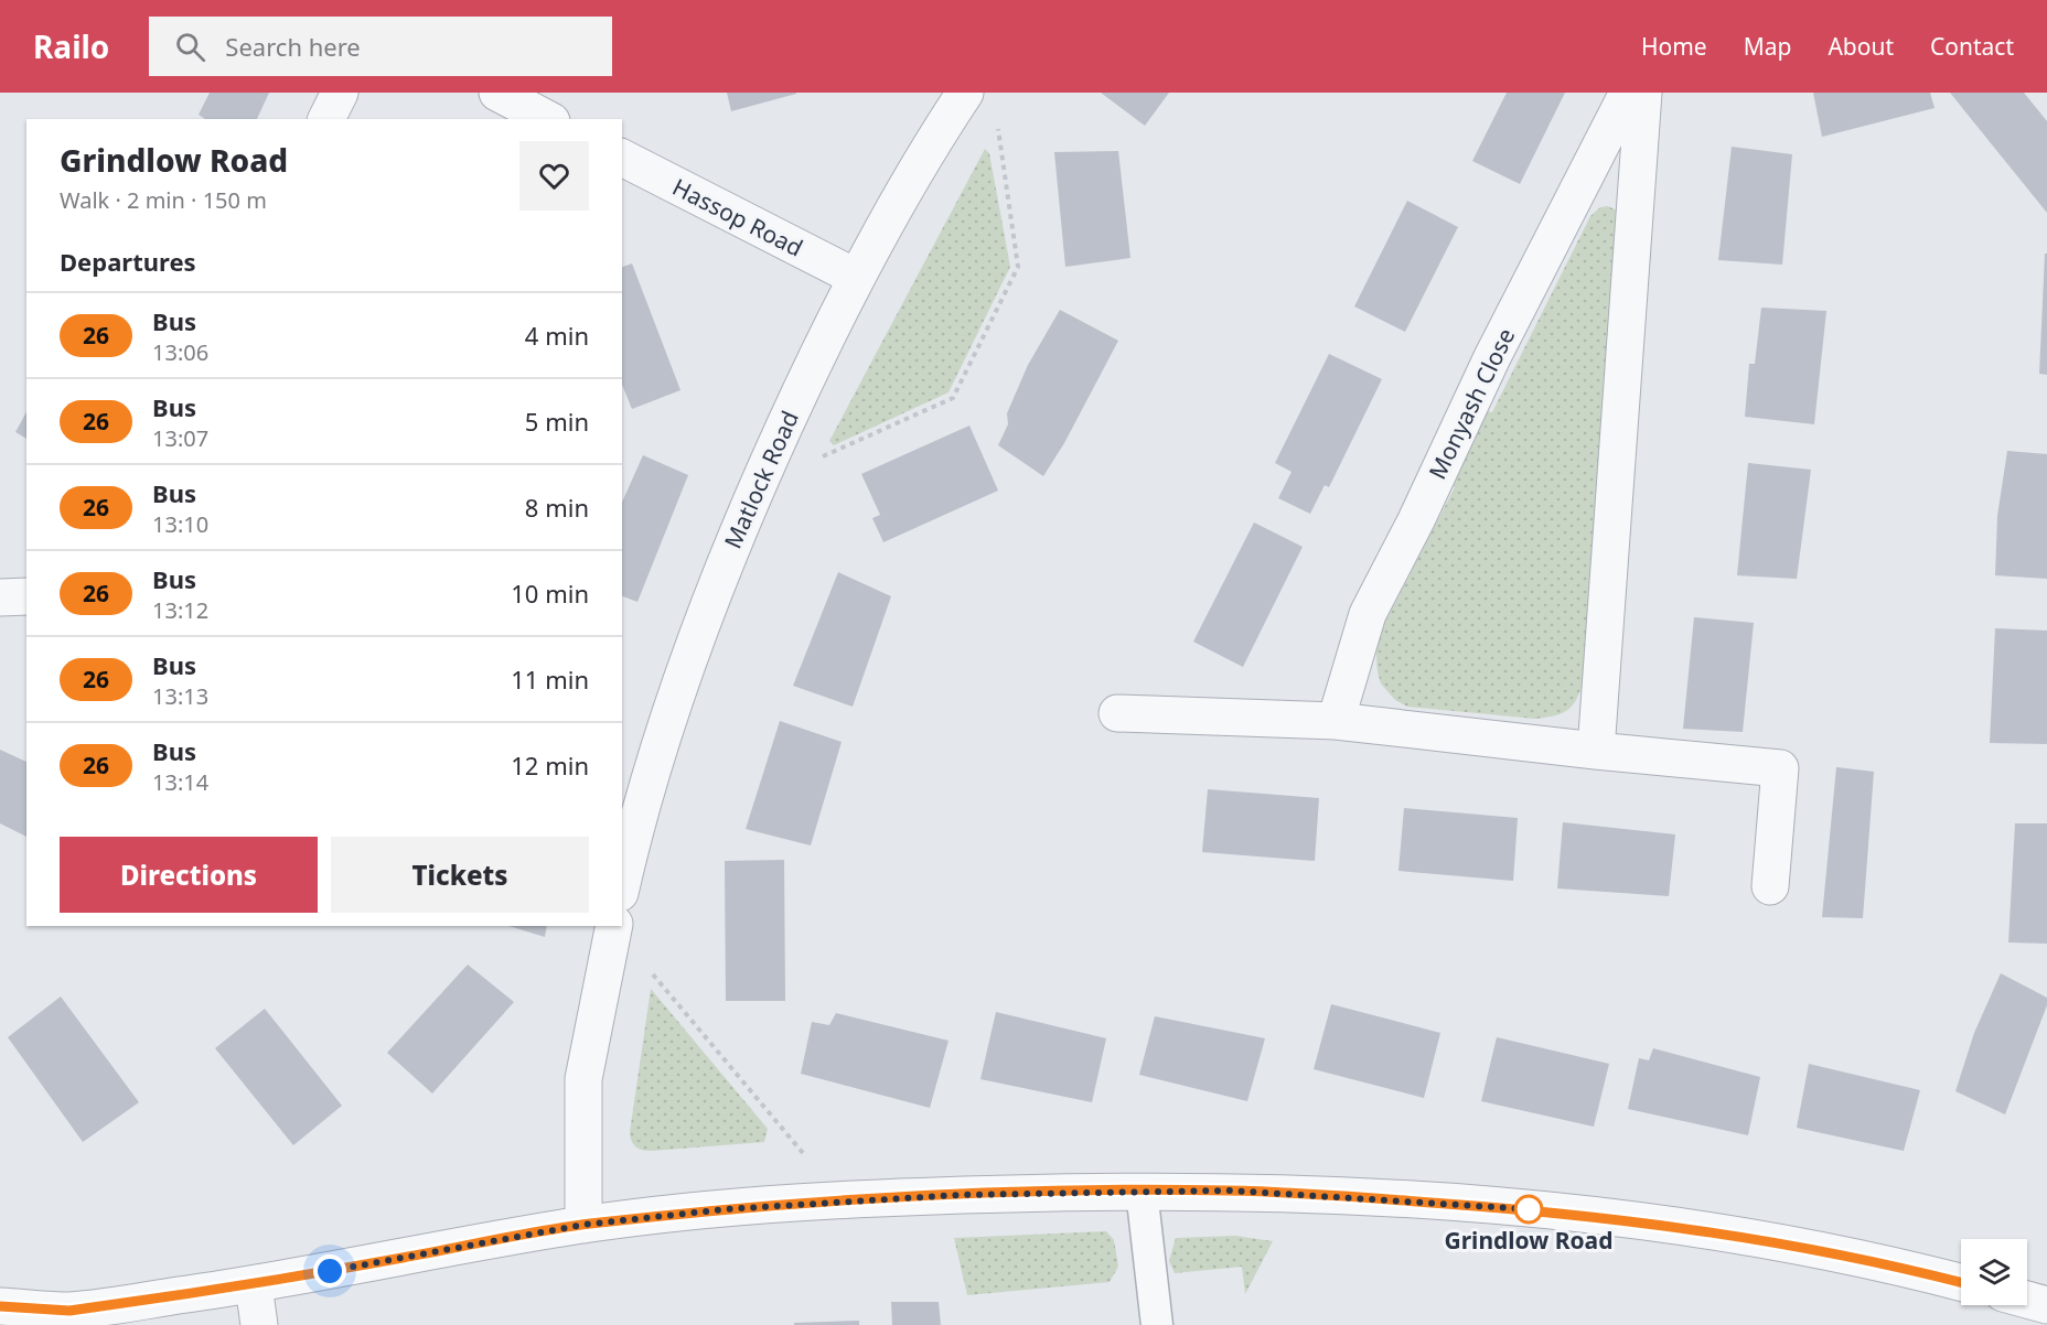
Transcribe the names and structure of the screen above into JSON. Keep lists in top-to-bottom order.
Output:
{
  "streets": {
    "street": ["Hassop Road", "Monyash Close", "Matlock Road"]
  },
  "crossings": [
    ["Hassop Road", "Matlock Road"]
  ],
  "places": ["Grindlow Road"],
  "lines": ["bus line 26"],
  "page": {
    "header": "Railo",
    "search": "Search here",
    "nav": [
      "Home",
      "Map",
      "About",
      "Contact"
    ],
    "heading": [
      ["Grindlow Road", "Walk · 2 min · 150 m"],
      "Departures"
    ],
    "list": [
      {
        "mark": "26",
        "name": "Bus",
        "note": "13:06",
        "value": "4 min"
      },
      {
        "mark": "26",
        "name": "Bus",
        "note": "13:07",
        "value": "5 min"
      },
      {
        "mark": "26",
        "name": "Bus",
        "note": "13:10",
        "value": "8 min"
      },
      {
        "mark": "26",
        "name": "Bus",
        "note": "13:12",
        "value": "10 min"
      },
      {
        "mark": "26",
        "name": "Bus",
        "note": "13:13",
        "value": "11 min"
      },
      {
        "mark": "26",
        "name": "Bus",
        "note": "13:14",
        "value": "12 min"
      }
    ],
    "buttons": ["Directions", "Tickets"]
  }
}
